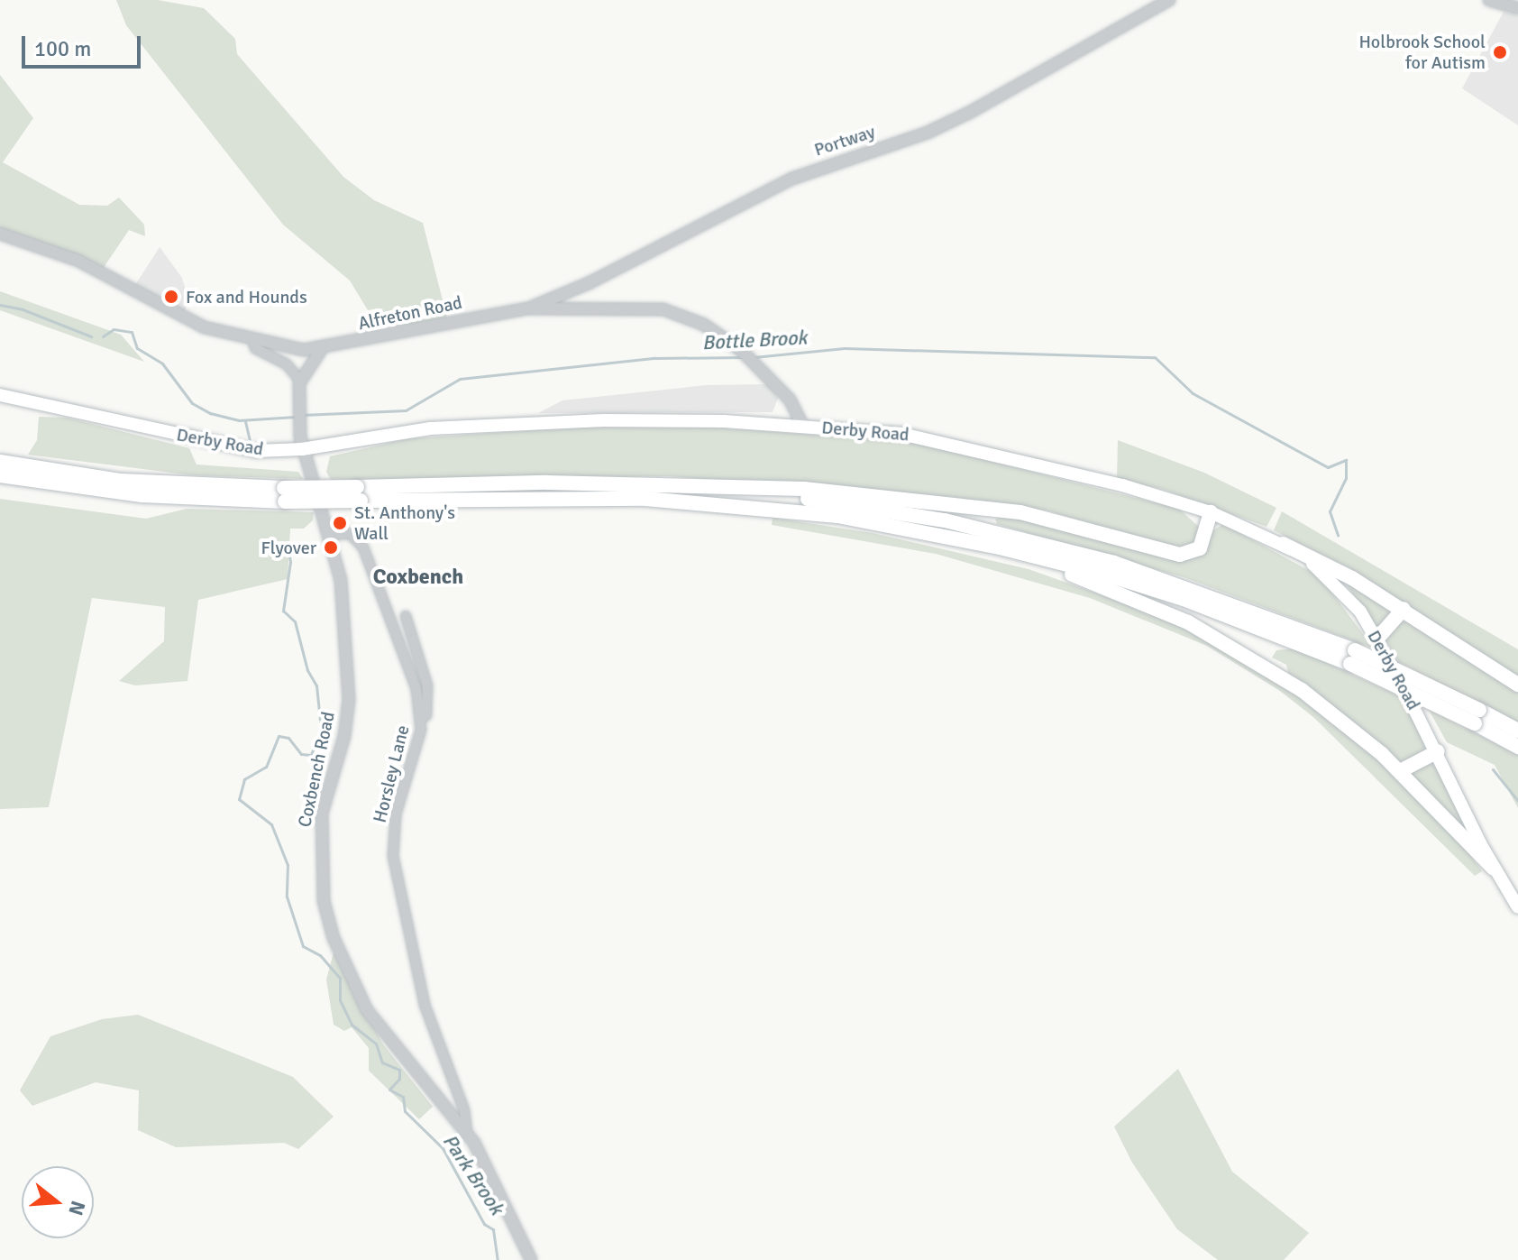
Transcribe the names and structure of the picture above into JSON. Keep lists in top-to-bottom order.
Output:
{
  "streets": {
    "main road": ["Derby Road"],
    "street": [
      "Portway",
      "Alfreton Road",
      "Coxbench Road",
      "Horsley Lane"
    ]
  },
  "crossings": [
    ["Portway", "Alfreton Road"],
    ["Alfreton Road", "Derby Road"],
    ["Derby Road", "Coxbench Road"],
    ["Coxbench Road", "Horsley Lane"]
  ],
  "districts": ["Coxbench"],
  "water": ["Bottle Brook", "Park Brook"],
  "places": [
    "Holbrook School for Autism",
    "Fox and Hounds",
    "St. Anthony's Wall",
    "Flyover"
  ],
  "scale_bar": "100 m",
  "north": "right"
}
